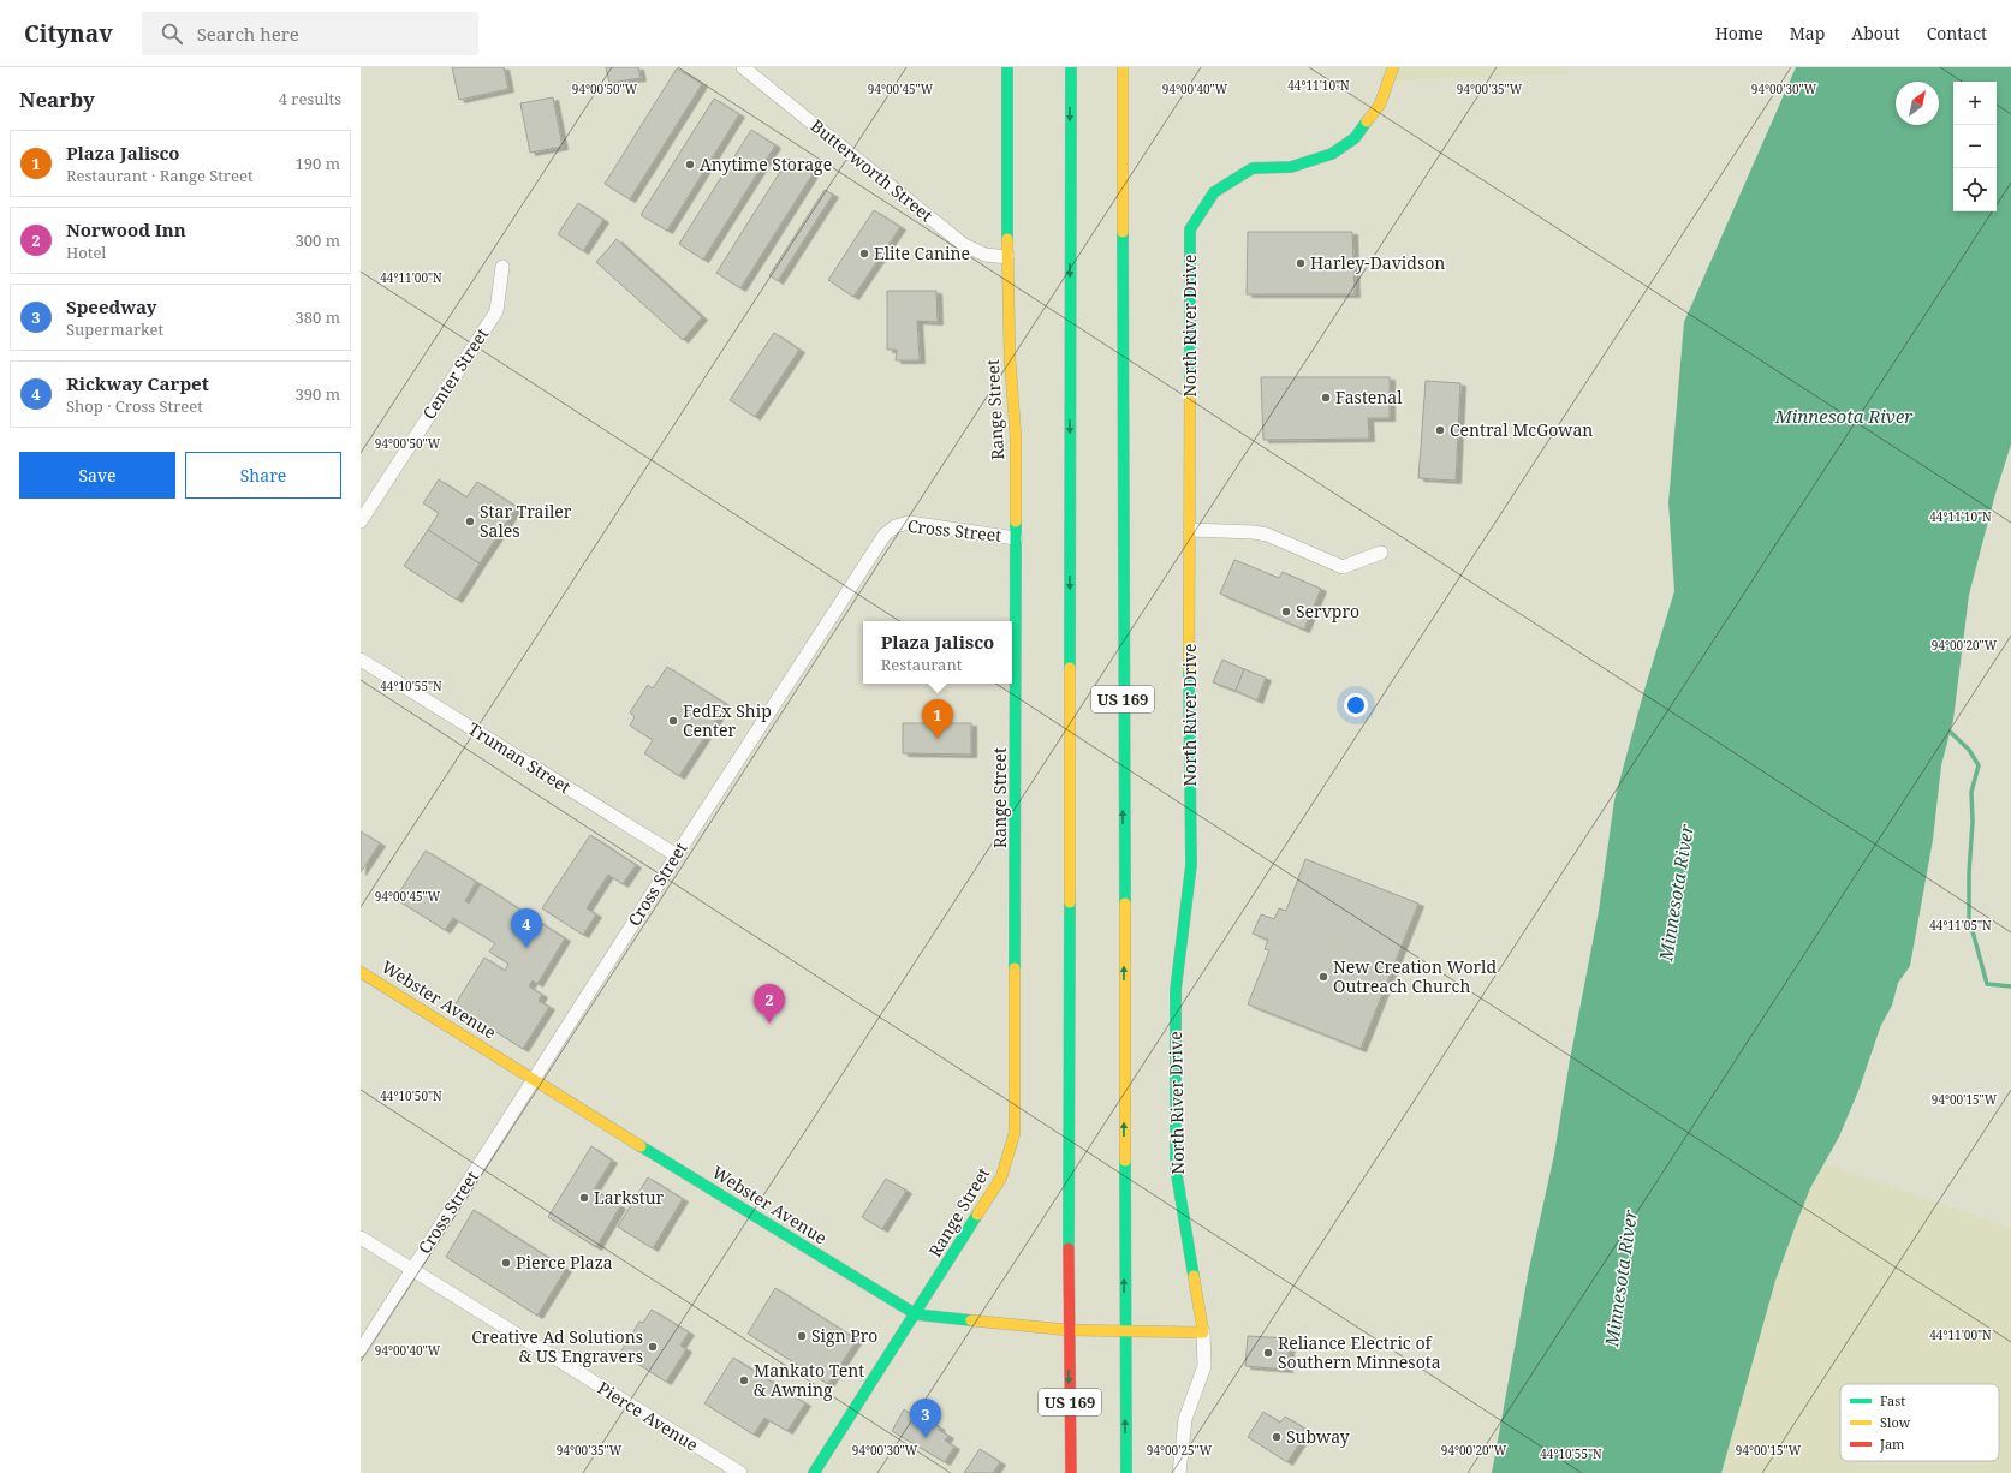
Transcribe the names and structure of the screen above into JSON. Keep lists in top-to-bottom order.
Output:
{
  "streets": {
    "main road": [
      "North River Drive",
      "Range Street",
      "US 169",
      "Webster Avenue"
    ],
    "street": [
      "Butterworth Street",
      "Center Street",
      "Cross Street",
      "Truman Street",
      "Pierce Avenue"
    ]
  },
  "crossings": [
    ["Butterworth Street", "Range Street"],
    ["North River Drive", "Webster Avenue"],
    ["Range Street", "Cross Street"],
    ["Range Street", "Webster Avenue"],
    ["Cross Street", "Truman Street"],
    ["Cross Street", "Webster Avenue"],
    ["Cross Street", "Pierce Avenue"],
    ["US 169", "Webster Avenue"]
  ],
  "water": ["Minnesota River"],
  "places": [
    "Anytime Storage",
    "Elite Canine",
    "Harley-Davidson",
    "Fastenal",
    "Central McGowan",
    "Star Trailer Sales",
    "Servpro",
    "FedEx Ship Center",
    "New Creation World Outreach Church",
    "Larkstur",
    "Pierce Plaza",
    "Sign Pro",
    "Creative Ad Solutions & US Engravers",
    "Reliance Electric of Southern Minnesota",
    "Mankato Tent & Awning",
    "Subway"
  ],
  "legend": ["Fast", "Slow", "Jam"],
  "north": "top right",
  "page": {
    "header": "Citynav",
    "search": "Search here",
    "nav": [
      "Home",
      "Map",
      "About",
      "Contact"
    ],
    "heading": ["Nearby", "4 results"],
    "map_buttons": ["+", "−"],
    "list": [
      {
        "mark": "1",
        "name": "Plaza Jalisco",
        "note": "Restaurant · Range Street",
        "value": "190 m"
      },
      {
        "mark": "2",
        "name": "Norwood Inn",
        "note": "Hotel",
        "value": "300 m"
      },
      {
        "mark": "3",
        "name": "Speedway",
        "note": "Supermarket",
        "value": "380 m"
      },
      {
        "mark": "4",
        "name": "Rickway Carpet",
        "note": "Shop · Cross Street",
        "value": "390 m"
      }
    ],
    "buttons": ["Save", "Share"],
    "popup": ["Plaza Jalisco", "Restaurant"],
    "pins": [
      "1",
      "4",
      "2",
      "3"
    ]
  },
  "coordinates": [
    "44°11'10\"N",
    "94°00'50\"W",
    "94°00'45\"W",
    "94°00'40\"W",
    "94°00'35\"W",
    "94°00'30\"W",
    "44°11'00\"N",
    "94°00'20\"W",
    "44°10'55\"N",
    "44°11'05\"N",
    "44°10'50\"N",
    "94°00'15\"W",
    "94°00'25\"W"
  ]
}
